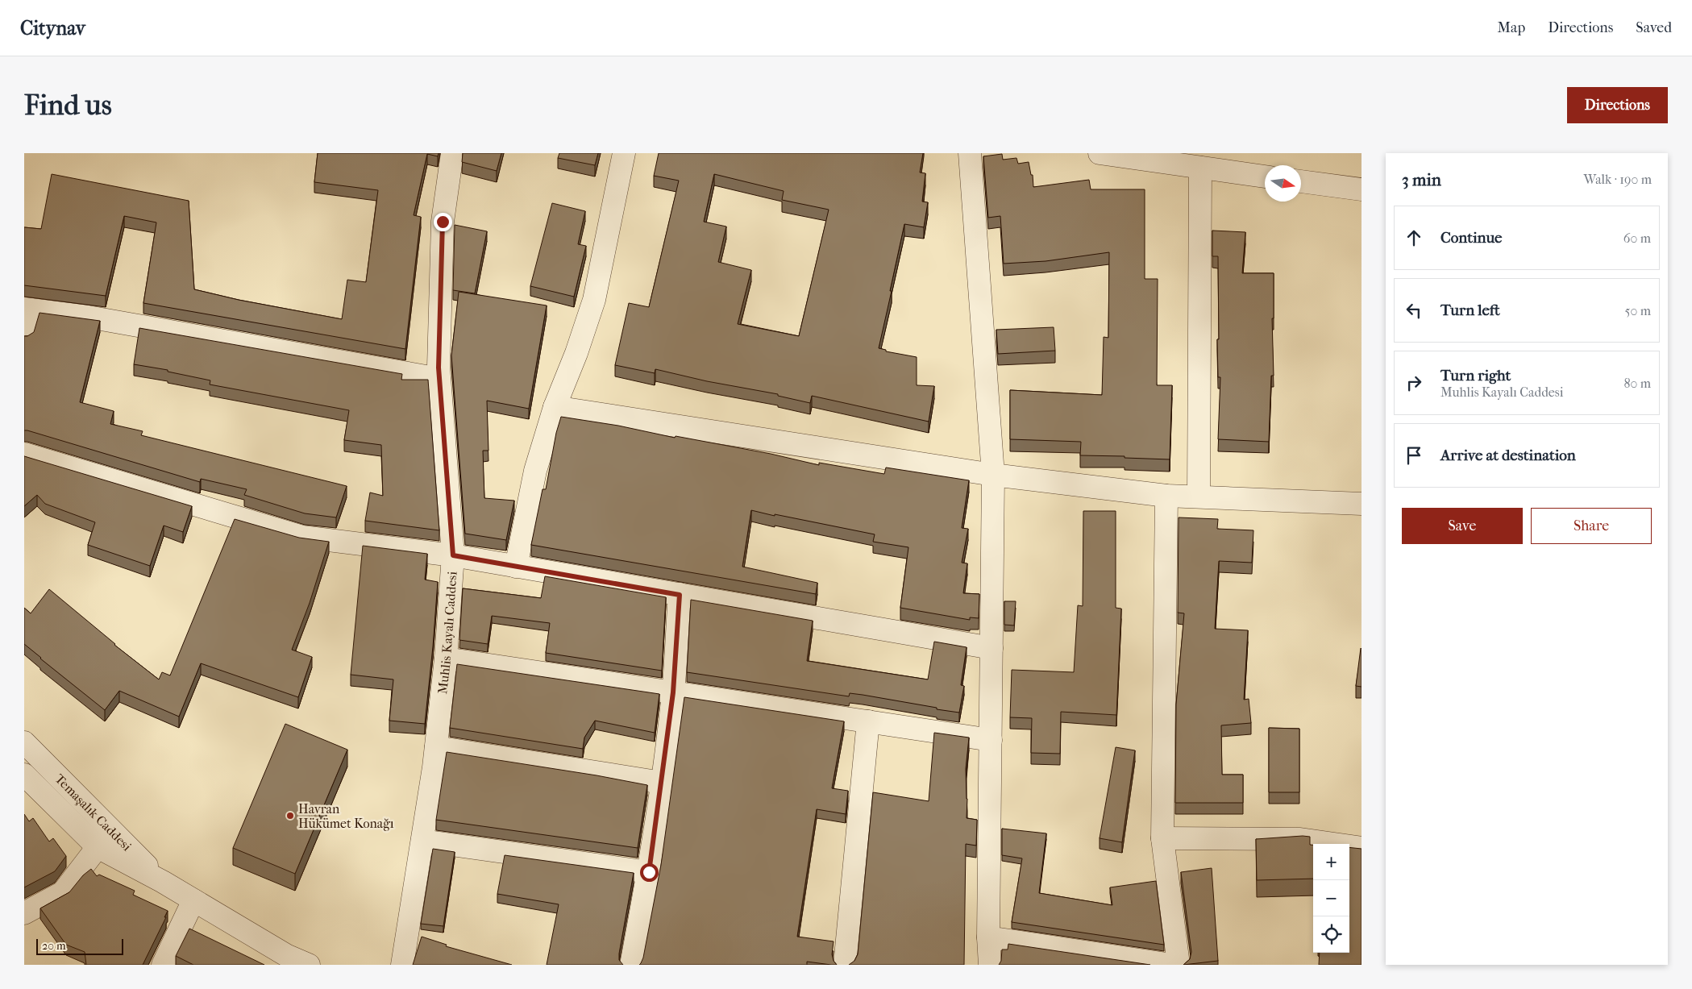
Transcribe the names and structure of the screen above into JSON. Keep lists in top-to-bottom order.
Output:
{
  "streets": {
    "street": ["Muhlis Kayalı Caddesi", "Temaşalık Caddesi"]
  },
  "places": ["Havran Hükümet Konağı"],
  "scale_bar": "20 m",
  "north": "right",
  "page": {
    "header": "Citynav",
    "nav": ["Map", "Directions", "Saved"],
    "buttons": [
      "Directions",
      ["Save", "Share"]
    ],
    "title": "Find us",
    "heading": ["3 min", "Walk · 190 m"],
    "list": [
      ["Continue", "60 m"],
      ["Turn left", "50 m"],
      ["Turn right", "Muhlis Kayalı Caddesi", "80 m"],
      "Arrive at destination"
    ],
    "map_buttons": ["+", "−"],
    "scale": "20 m"
  }
}
